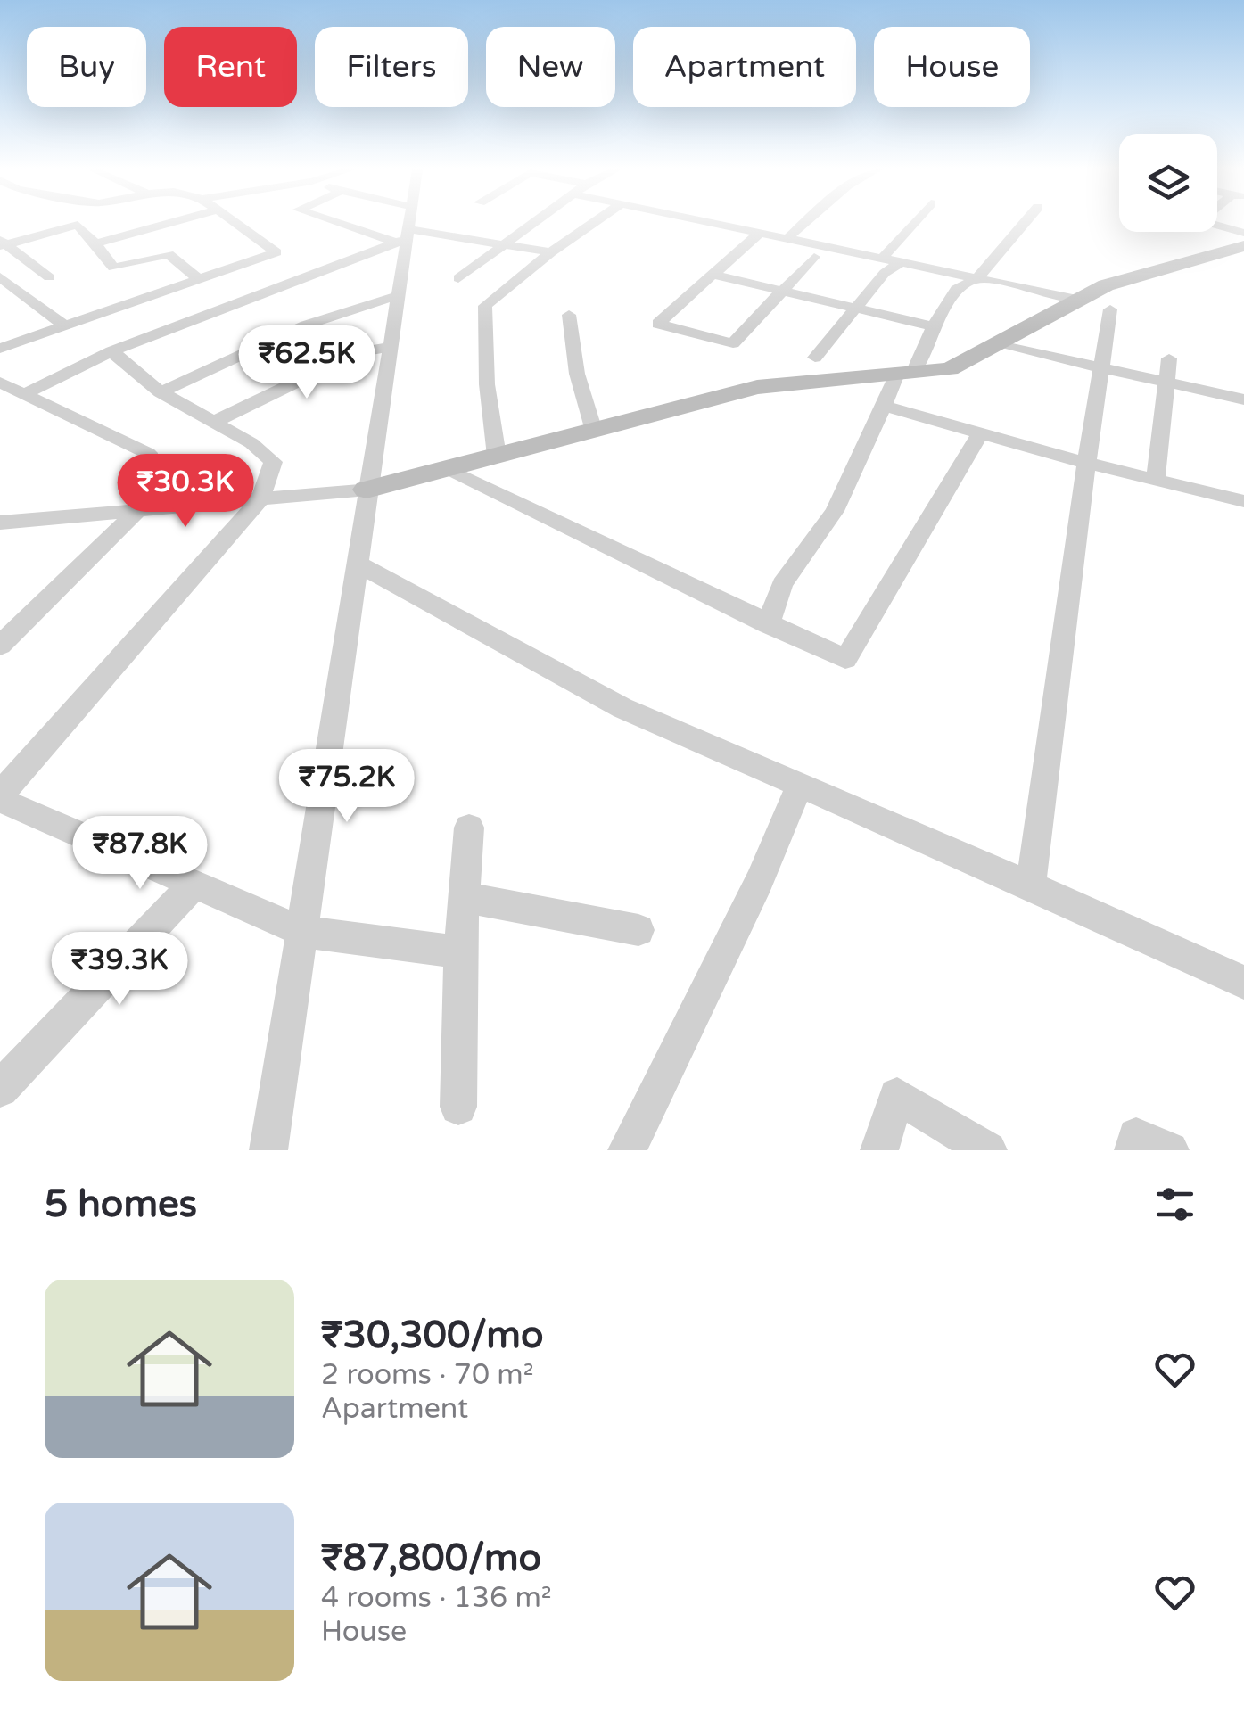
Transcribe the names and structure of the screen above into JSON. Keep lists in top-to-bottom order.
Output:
{
  "page": {
    "chip": [
      "Buy",
      "Rent",
      "Filters",
      "New",
      "Apartment",
      "House"
    ],
    "price": [
      "₹62.5K",
      "₹30.3K",
      "₹75.2K",
      "₹87.8K",
      "₹39.3K"
    ],
    "heading": "5 homes",
    "list": [
      {
        "name": "₹30,300/mo",
        "note": "2 rooms · 70 m² · Apartment"
      },
      {
        "name": "₹87,800/mo",
        "note": "4 rooms · 136 m² · House"
      }
    ]
  }
}
